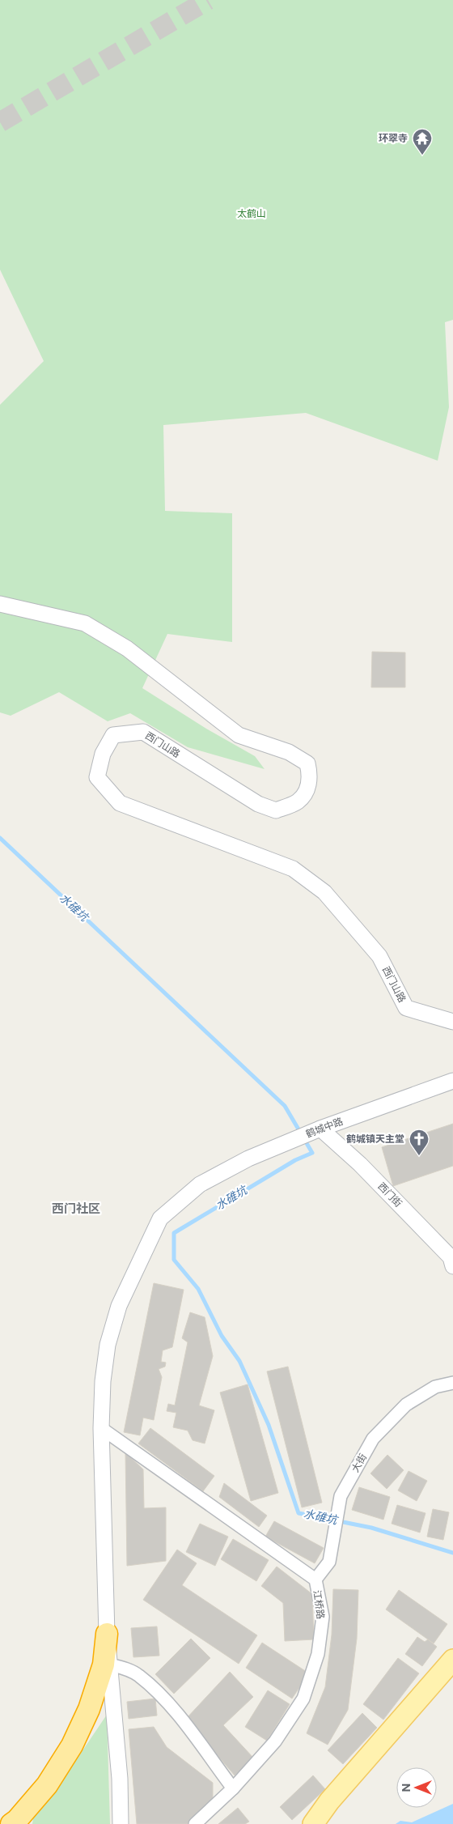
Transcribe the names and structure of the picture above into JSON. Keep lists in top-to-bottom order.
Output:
{
  "streets": {
    "street": [
      "西门山路",
      "鹤城中路",
      "西门街",
      "大街",
      "江桥路"
    ]
  },
  "crossings": [
    ["鹤城中路", "西门街"],
    ["鹤城中路", "江桥路"],
    ["大街", "江桥路"]
  ],
  "districts": ["西门社区"],
  "water": ["水碓坑"],
  "parks": ["太鹤山"],
  "places": {
    "temple": ["环翠寺"],
    "church": ["鹤城镇天主堂"]
  },
  "north": "left"
}
